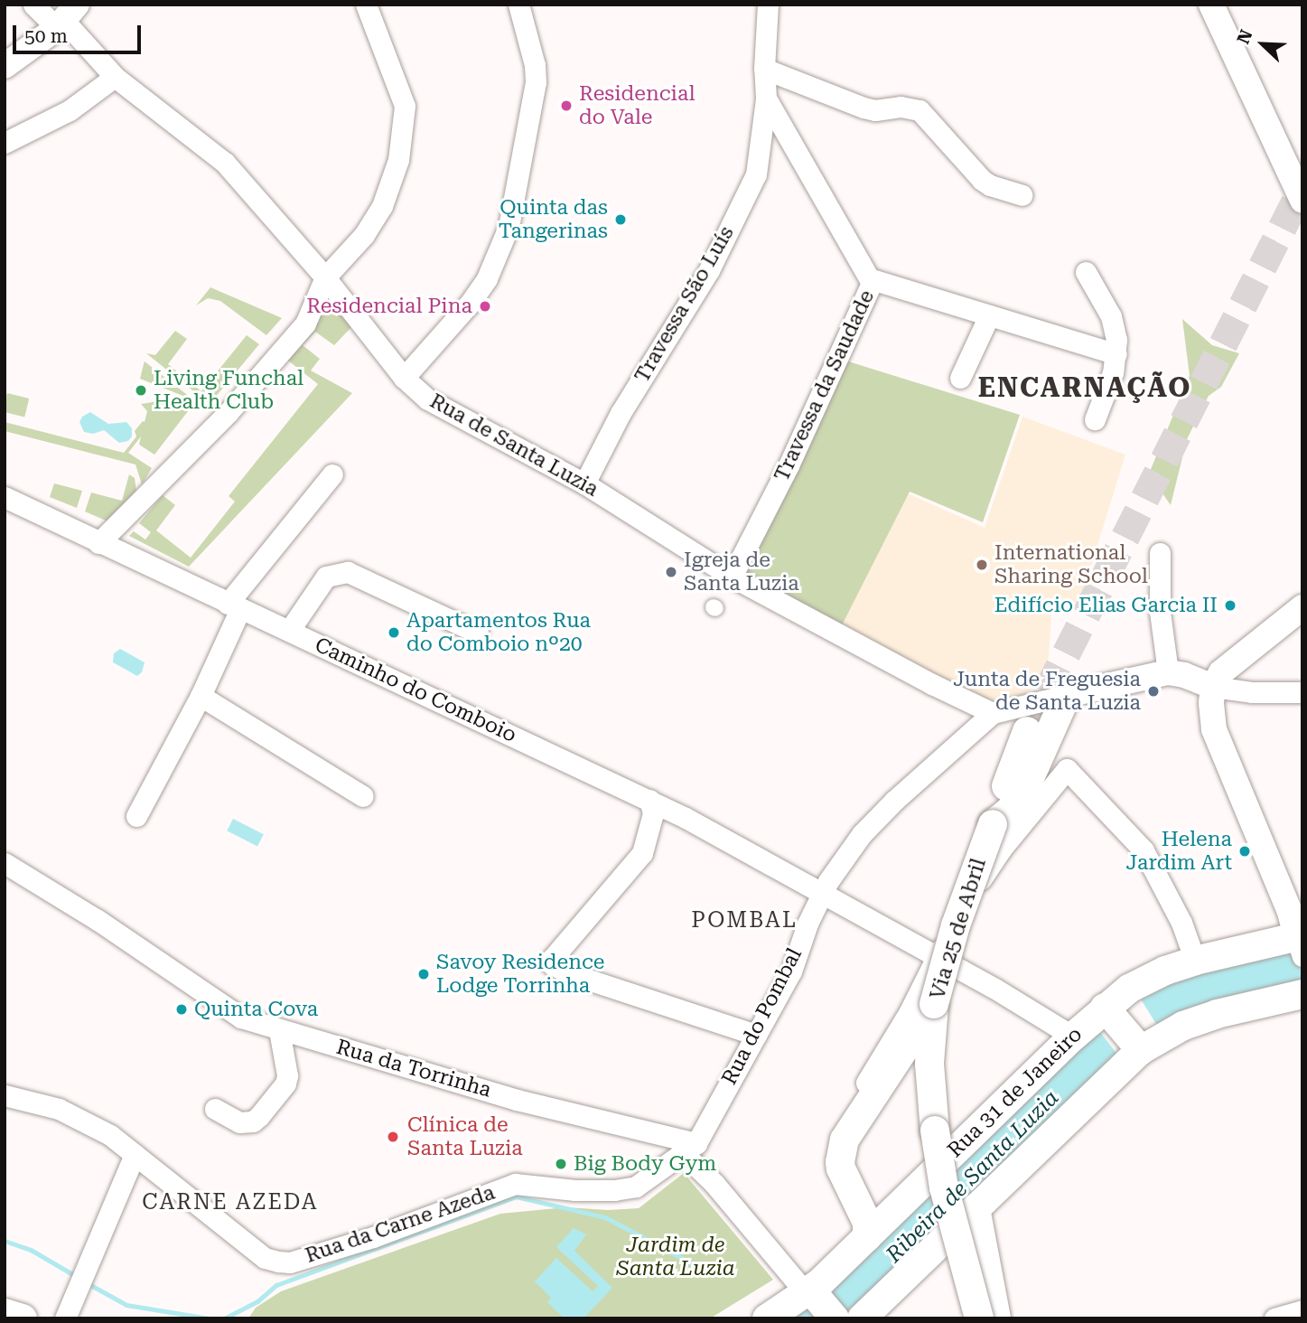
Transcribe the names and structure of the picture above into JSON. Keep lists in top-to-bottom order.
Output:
{
  "streets": {
    "main road": ["Via 25 de Abril", "Rua 31 de Janeiro"],
    "street": [
      "Travessa São Luís",
      "Travessa da Saudade",
      "Rua de Santa Luzia",
      "Caminho do Comboio",
      "Rua do Pombal",
      "Rua da Torrinha",
      "Rua da Carne Azeda"
    ]
  },
  "crossings": [
    ["Travessa São Luís", "Travessa da Saudade"],
    ["Travessa São Luís", "Rua de Santa Luzia"],
    ["Travessa da Saudade", "Rua de Santa Luzia"],
    ["Rua de Santa Luzia", "Rua do Pombal"],
    ["Caminho do Comboio", "Rua do Pombal"],
    ["Caminho do Comboio", "Rua 31 de Janeiro"],
    ["Rua do Pombal", "Rua da Torrinha"],
    ["Rua do Pombal", "Rua da Carne Azeda"],
    ["Rua da Torrinha", "Rua da Carne Azeda"]
  ],
  "districts": ["ENCARNAÇÃO", "POMBAL", "CARNE AZEDA"],
  "water": ["Ribeira de Santa Luzia"],
  "parks": ["Jardim de Santa Luzia"],
  "places": [
    "Residencial do Vale",
    "Quinta das Tangerinas",
    "Residencial Pina",
    "Living Funchal Health Club",
    "International Sharing School",
    "Igreja de Santa Luzia",
    "Edifício Elias Garcia II",
    "Apartamentos Rua do Comboio nº20",
    "Junta de Freguesia de Santa Luzia",
    "Helena Jardim Art",
    "Savoy Residence Lodge Torrinha",
    "Quinta Cova",
    "Clínica de Santa Luzia",
    "Big Body Gym"
  ],
  "scale_bar": "50 m",
  "north": "top left"
}
